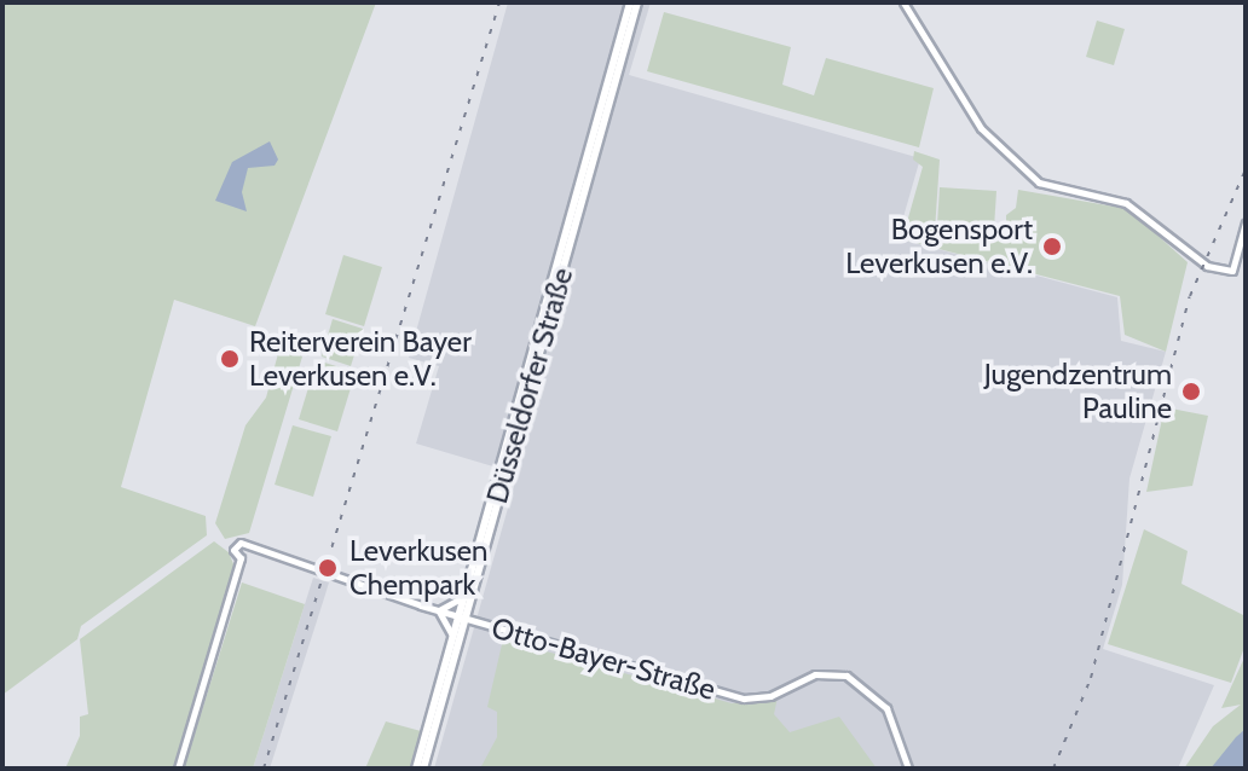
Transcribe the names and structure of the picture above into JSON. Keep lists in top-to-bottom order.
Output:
{
  "streets": {
    "main road": ["Düsseldorfer Straße"],
    "street": ["Otto-Bayer-Straße"]
  },
  "crossings": [
    ["Düsseldorfer Straße", "Otto-Bayer-Straße"]
  ],
  "places": [
    "Bogensport Leverkusen e.V.",
    "Reiterverein Bayer Leverkusen e.V.",
    "Jugendzentrum Pauline",
    "Leverkusen Chempark"
  ]
}
